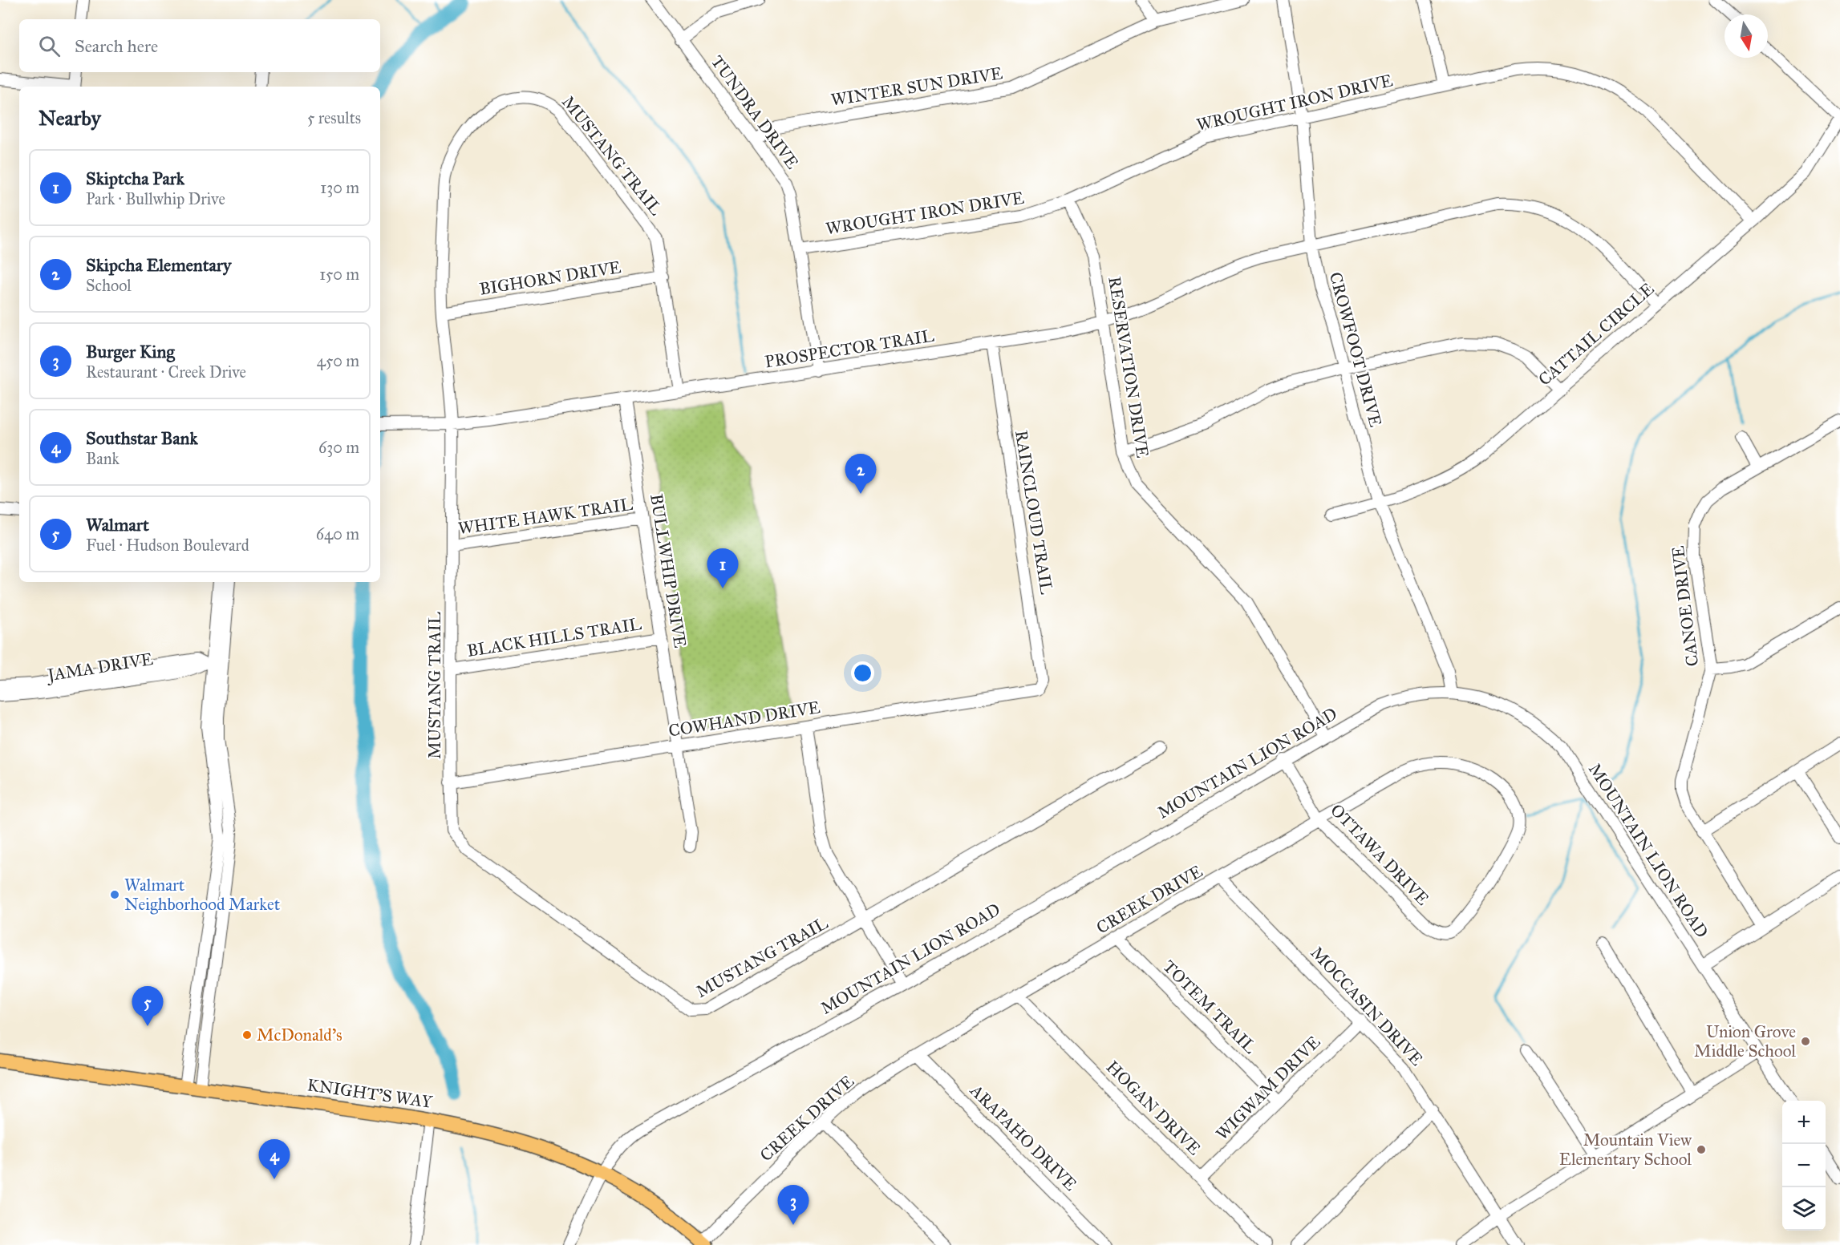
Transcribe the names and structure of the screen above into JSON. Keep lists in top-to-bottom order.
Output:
{
  "streets": {
    "main road": ["KNIGHT'S WAY"],
    "street": [
      "WINTER SUN DRIVE",
      "WROUGHT IRON DRIVE",
      "TUNDRA DRIVE",
      "MUSTANG TRAIL",
      "BIGHORN DRIVE",
      "CATTAIL CIRCLE",
      "PROSPECTOR TRAIL",
      "CROWFOOT DRIVE",
      "RESERVATION DRIVE",
      "RAINCLOUD TRAIL",
      "WHITE HAWK TRAIL",
      "BULLWHIP DRIVE",
      "CANOE DRIVE",
      "BLACK HILLS TRAIL",
      "JAMA DRIVE",
      "COWHAND DRIVE",
      "MOUNTAIN LION ROAD",
      "OTTAWA DRIVE",
      "CREEK DRIVE",
      "MOCCASIN DRIVE",
      "TOTEM TRAIL",
      "WIGWAM DRIVE",
      "HOGAN DRIVE",
      "ARAPAHO DRIVE"
    ]
  },
  "crossings": [
    ["WINTER SUN DRIVE", "TUNDRA DRIVE"],
    ["WROUGHT IRON DRIVE", "TUNDRA DRIVE"],
    ["WROUGHT IRON DRIVE", "CATTAIL CIRCLE"],
    ["WROUGHT IRON DRIVE", "CROWFOOT DRIVE"],
    ["WROUGHT IRON DRIVE", "RESERVATION DRIVE"],
    ["TUNDRA DRIVE", "PROSPECTOR TRAIL"],
    ["MUSTANG TRAIL", "BIGHORN DRIVE"],
    ["MUSTANG TRAIL", "PROSPECTOR TRAIL"],
    ["MUSTANG TRAIL", "WHITE HAWK TRAIL"],
    ["MUSTANG TRAIL", "BLACK HILLS TRAIL"],
    ["MUSTANG TRAIL", "COWHAND DRIVE"],
    ["CATTAIL CIRCLE", "PROSPECTOR TRAIL"],
    ["CATTAIL CIRCLE", "CROWFOOT DRIVE"],
    ["PROSPECTOR TRAIL", "CROWFOOT DRIVE"],
    ["PROSPECTOR TRAIL", "RESERVATION DRIVE"],
    ["PROSPECTOR TRAIL", "RAINCLOUD TRAIL"],
    ["PROSPECTOR TRAIL", "BULLWHIP DRIVE"],
    ["CROWFOOT DRIVE", "MOUNTAIN LION ROAD"],
    ["RESERVATION DRIVE", "MOUNTAIN LION ROAD"],
    ["RAINCLOUD TRAIL", "COWHAND DRIVE"],
    ["WHITE HAWK TRAIL", "BULLWHIP DRIVE"],
    ["BULLWHIP DRIVE", "BLACK HILLS TRAIL"],
    ["BULLWHIP DRIVE", "COWHAND DRIVE"],
    ["MOUNTAIN LION ROAD", "OTTAWA DRIVE"],
    ["MOUNTAIN LION ROAD", "KNIGHT'S WAY"],
    ["OTTAWA DRIVE", "CREEK DRIVE"],
    ["CREEK DRIVE", "MOCCASIN DRIVE"],
    ["CREEK DRIVE", "TOTEM TRAIL"],
    ["CREEK DRIVE", "KNIGHT'S WAY"],
    ["CREEK DRIVE", "HOGAN DRIVE"],
    ["CREEK DRIVE", "ARAPAHO DRIVE"],
    ["MOCCASIN DRIVE", "WIGWAM DRIVE"],
    ["TOTEM TRAIL", "WIGWAM DRIVE"],
    ["WIGWAM DRIVE", "HOGAN DRIVE"]
  ],
  "places": [
    "Walmart Neighborhood Market",
    "McDonald's",
    "Union Grove Middle School",
    "Mountain View Elementary School"
  ],
  "north": "bottom",
  "page": {
    "search": "Search here",
    "heading": ["Nearby", "5 results"],
    "list": [
      {
        "mark": "1",
        "name": "Skiptcha Park",
        "note": "Park · Bullwhip Drive",
        "value": "130 m"
      },
      {
        "mark": "2",
        "name": "Skipcha Elementary",
        "note": "School",
        "value": "150 m"
      },
      {
        "mark": "3",
        "name": "Burger King",
        "note": "Restaurant · Creek Drive",
        "value": "450 m"
      },
      {
        "mark": "4",
        "name": "Southstar Bank",
        "note": "Bank",
        "value": "630 m"
      },
      {
        "mark": "5",
        "name": "Walmart",
        "note": "Fuel · Hudson Boulevard",
        "value": "640 m"
      }
    ],
    "pins": [
      "2",
      "1",
      "5",
      "4",
      "3"
    ],
    "map_buttons": ["+", "−"]
  }
}
